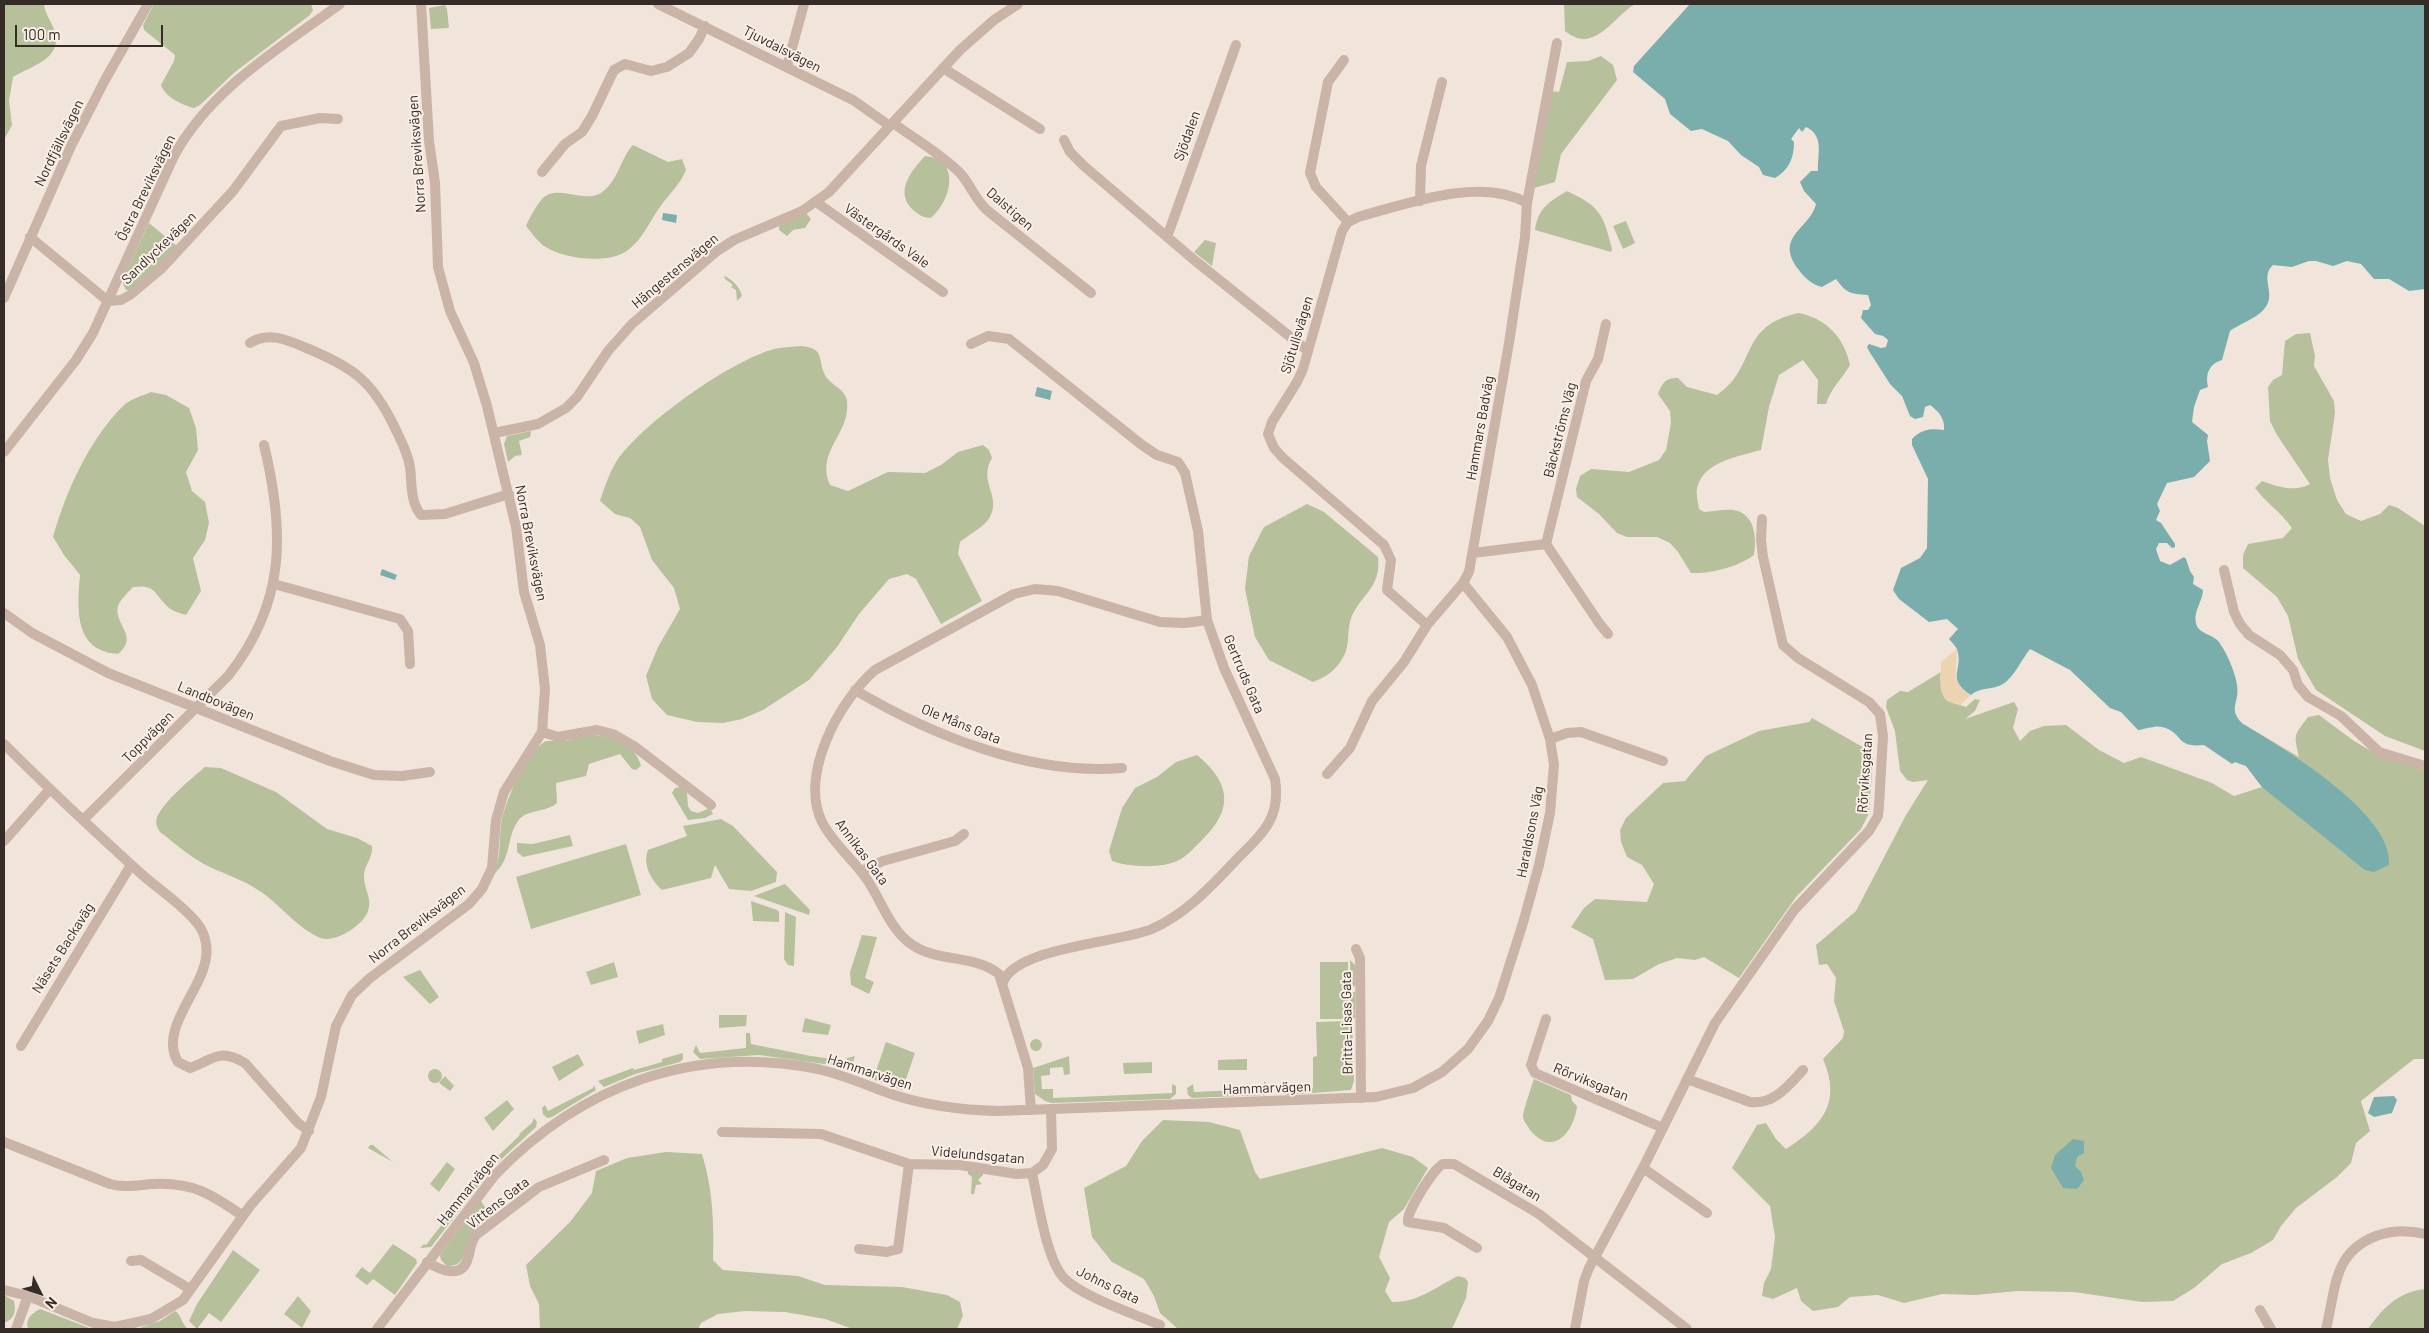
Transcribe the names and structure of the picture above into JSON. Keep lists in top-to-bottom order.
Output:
{
  "streets": {
    "street": [
      "Tjuvdalsvägen",
      "Sjödalen",
      "Nordfjällsvägen",
      "Norra Breviksvägen",
      "Östra Breviksvägen",
      "Dalstigen",
      "Västergårds Vale",
      "Sandlyckevägen",
      "Hängestensvägen",
      "Sjötullsvägen",
      "Hammars Badväg",
      "Bäckströms Väg",
      "Gertruds Gata",
      "Landbovägen",
      "Ole Måns Gata",
      "Toppvägen",
      "Rörviksgatan",
      "Haraldsons Väg",
      "Annikas Gata",
      "Näsets Backaväg",
      "Britta-Lisas Gata",
      "Hammarvägen",
      "Videlundsgatan",
      "Blågatan",
      "Vittens Gata",
      "Johns Gata"
    ]
  },
  "crossings": [
    ["Tjuvdalsvägen", "Dalstigen"],
    ["Tjuvdalsvägen", "Hängestensvägen"],
    ["Norra Breviksvägen", "Hängestensvägen"],
    ["Östra Breviksvägen", "Sandlyckevägen"],
    ["Dalstigen", "Hängestensvägen"],
    ["Västergårds Vale", "Hängestensvägen"],
    ["Sjötullsvägen", "Hammars Badväg"],
    ["Hammars Badväg", "Haraldsons Väg"],
    ["Gertruds Gata", "Annikas Gata"],
    ["Landbovägen", "Toppvägen"],
    ["Ole Måns Gata", "Annikas Gata"],
    ["Rörviksgatan", "Blågatan"],
    ["Haraldsons Väg", "Hammarvägen"],
    ["Britta-Lisas Gata", "Hammarvägen"],
    ["Hammarvägen", "Videlundsgatan"],
    ["Hammarvägen", "Vittens Gata"],
    ["Videlundsgatan", "Johns Gata"]
  ],
  "scale_bar": "100 m",
  "north": "bottom right"
}
